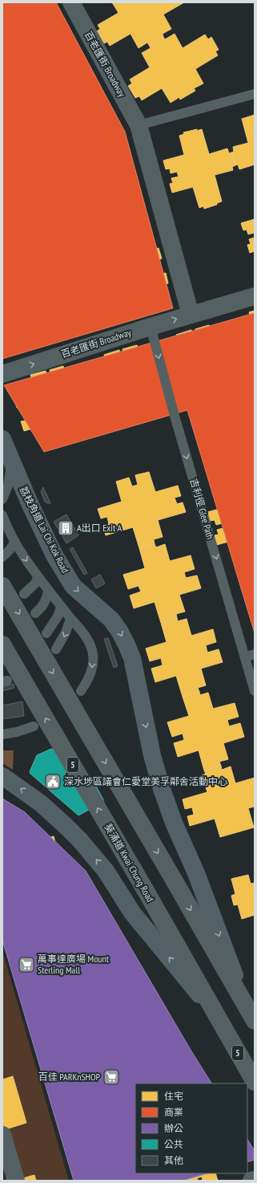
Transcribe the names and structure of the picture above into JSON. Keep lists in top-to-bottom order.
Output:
{
  "streets": {
    "highway": ["5", "葵涌道 Kwai Chung Road"],
    "main road": ["荔枝角道 Lai Chi Kok Road"],
    "street": ["百老匯街 Broadway"],
    "lane": ["吉利徑 Glee Path"]
  },
  "crossings": [
    ["百老匯街 Broadway", "吉利徑 Glee Path"]
  ],
  "one_way": ["吉利徑 Glee Path"],
  "places": {
    "building": ["A出口 Exit A"],
    "public building": ["深水埗區議會仁愛堂美孚鄰舍活動中心"],
    "supermarket": ["萬事達廣場 Mount Sterling Mall", "百佳 PARKnSHOP"]
  },
  "legend": [
    "住宅",
    "商業",
    "辦公",
    "公共",
    "其他"
  ]
}
